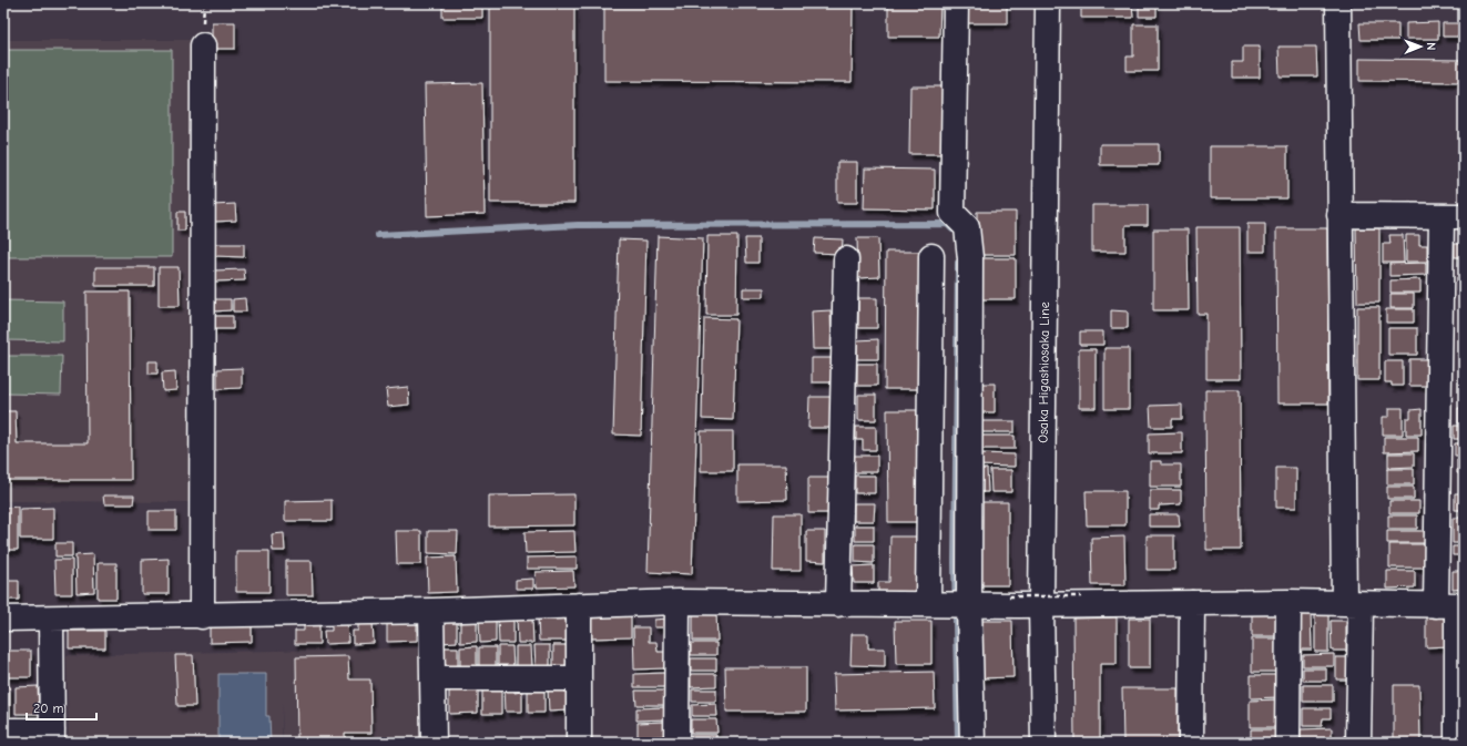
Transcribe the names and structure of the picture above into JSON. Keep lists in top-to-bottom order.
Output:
{
  "streets": {
    "street": ["Osaka Higashiosaka Line"]
  },
  "scale_bar": "20 m",
  "north": "right"
}
